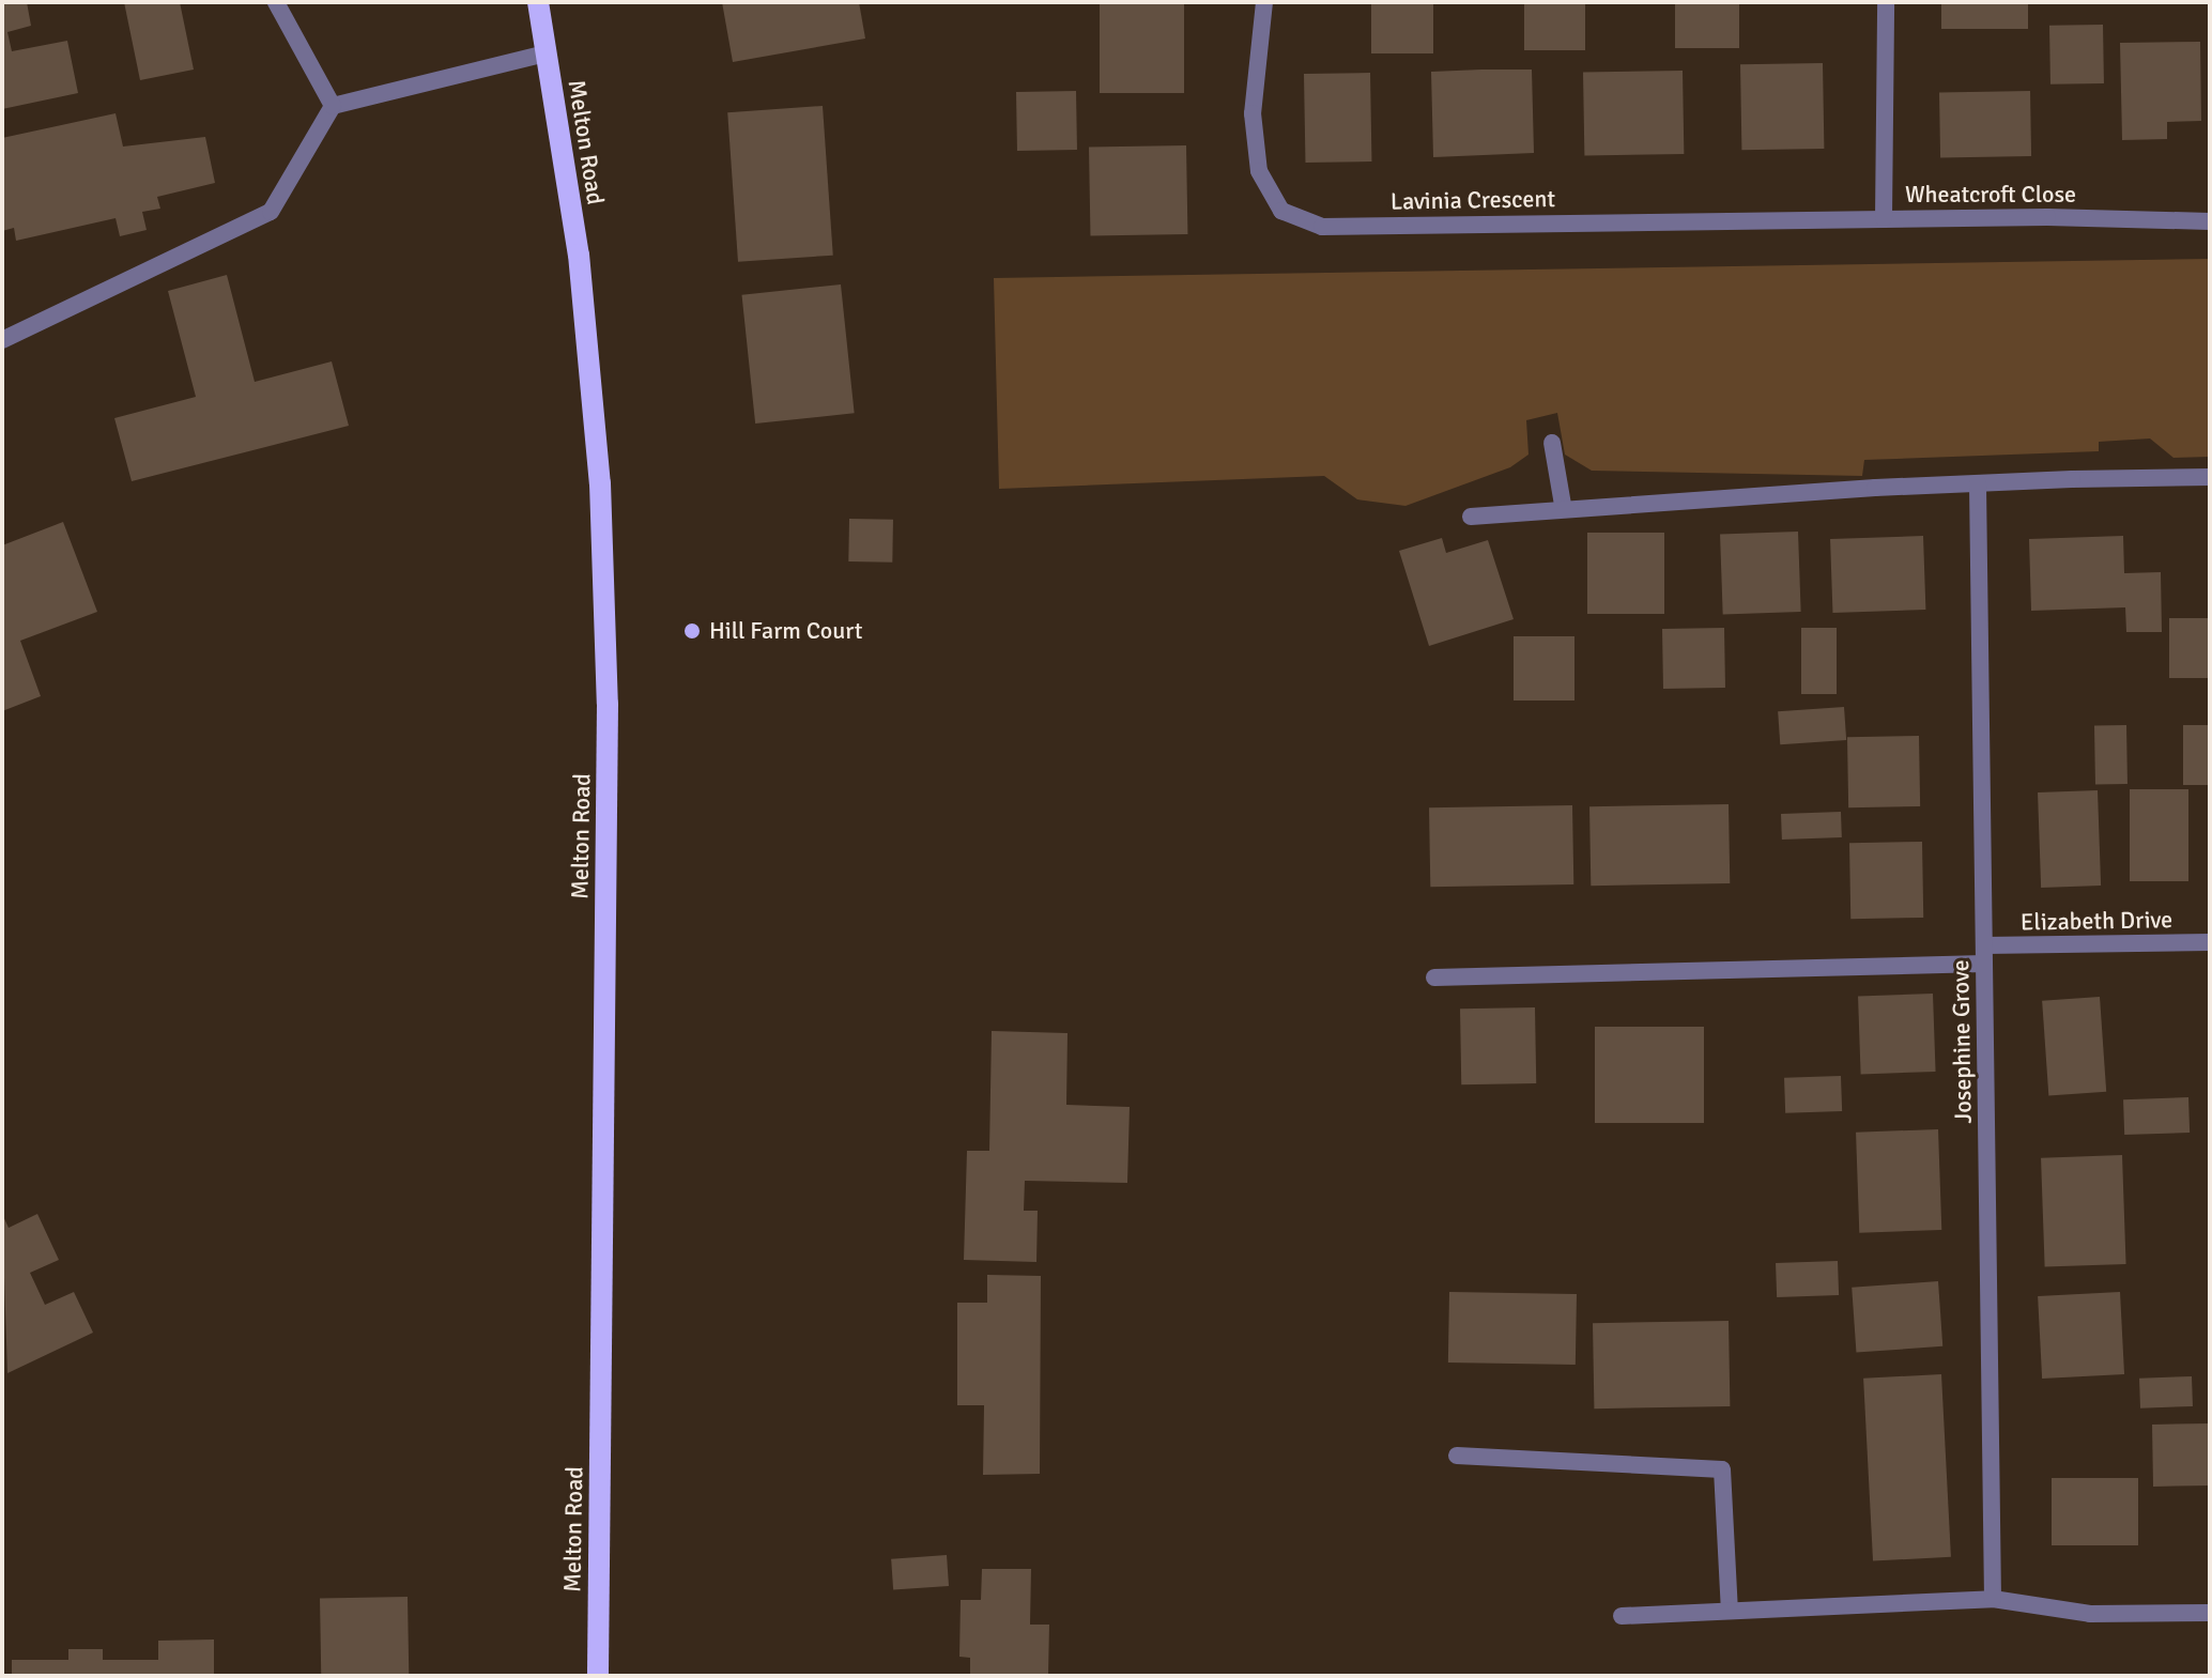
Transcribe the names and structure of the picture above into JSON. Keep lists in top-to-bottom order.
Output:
{
  "streets": {
    "main road": ["Melton Road"],
    "street": [
      "Wheatcroft Close",
      "Lavinia Crescent",
      "Elizabeth Drive",
      "Josephine Grove"
    ]
  },
  "crossings": [
    ["Wheatcroft Close", "Lavinia Crescent"],
    ["Elizabeth Drive", "Josephine Grove"]
  ],
  "places": ["Hill Farm Court"]
}
